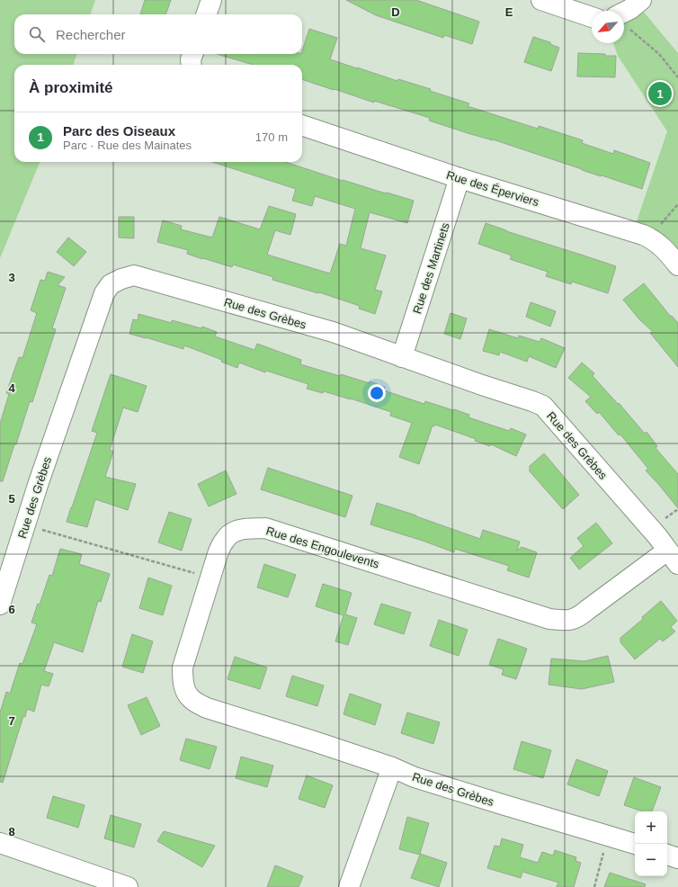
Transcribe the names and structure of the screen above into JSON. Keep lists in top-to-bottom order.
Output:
{
  "streets": {
    "street": [
      "Rue des Éperviers",
      "Rue des Martinets",
      "Rue des Grèbes",
      "Rue des Engoulevents"
    ]
  },
  "crossings": [
    ["Rue des Éperviers", "Rue des Martinets"],
    ["Rue des Martinets", "Rue des Grèbes"],
    ["Rue des Grèbes", "Rue des Engoulevents"]
  ],
  "north": "bottom left",
  "page": {
    "search": "Rechercher",
    "heading": "À proximité",
    "pins": "1",
    "list": [
      {
        "mark": "1",
        "name": "Parc des Oiseaux",
        "note": "Parc · Rue des Mainates",
        "value": "170 m"
      }
    ],
    "map_buttons": ["+", "−"]
  },
  "grid": {
    "columns": ["D", "E"],
    "rows": [
      "3",
      "4",
      "5",
      "6",
      "7",
      "8"
    ]
  }
}
